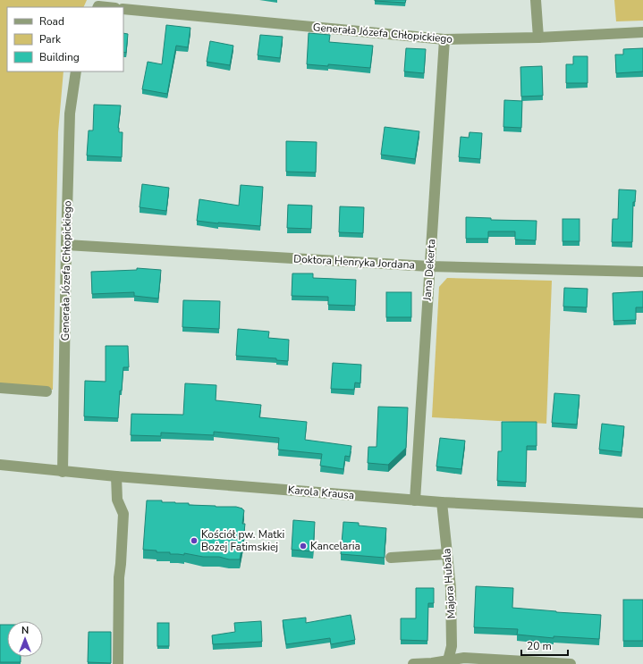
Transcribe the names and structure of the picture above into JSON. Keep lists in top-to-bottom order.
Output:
{
  "streets": {
    "street": [
      "Generała Józefa Chłopickiego",
      "Doktora Henryka Jordana",
      "Jana Dekerta",
      "Karola Krausa",
      "Majora Hubala"
    ]
  },
  "crossings": [
    ["Generała Józefa Chłopickiego", "Doktora Henryka Jordana"],
    ["Generała Józefa Chłopickiego", "Jana Dekerta"],
    ["Generała Józefa Chłopickiego", "Karola Krausa"],
    ["Doktora Henryka Jordana", "Jana Dekerta"],
    ["Jana Dekerta", "Karola Krausa"],
    ["Karola Krausa", "Majora Hubala"]
  ],
  "places": ["Kościół pw. Matki Bożej Fatimskiej", "Kancelaria"],
  "legend": ["Road", "Park", "Building"],
  "scale_bar": "20 m",
  "north": "top"
}
